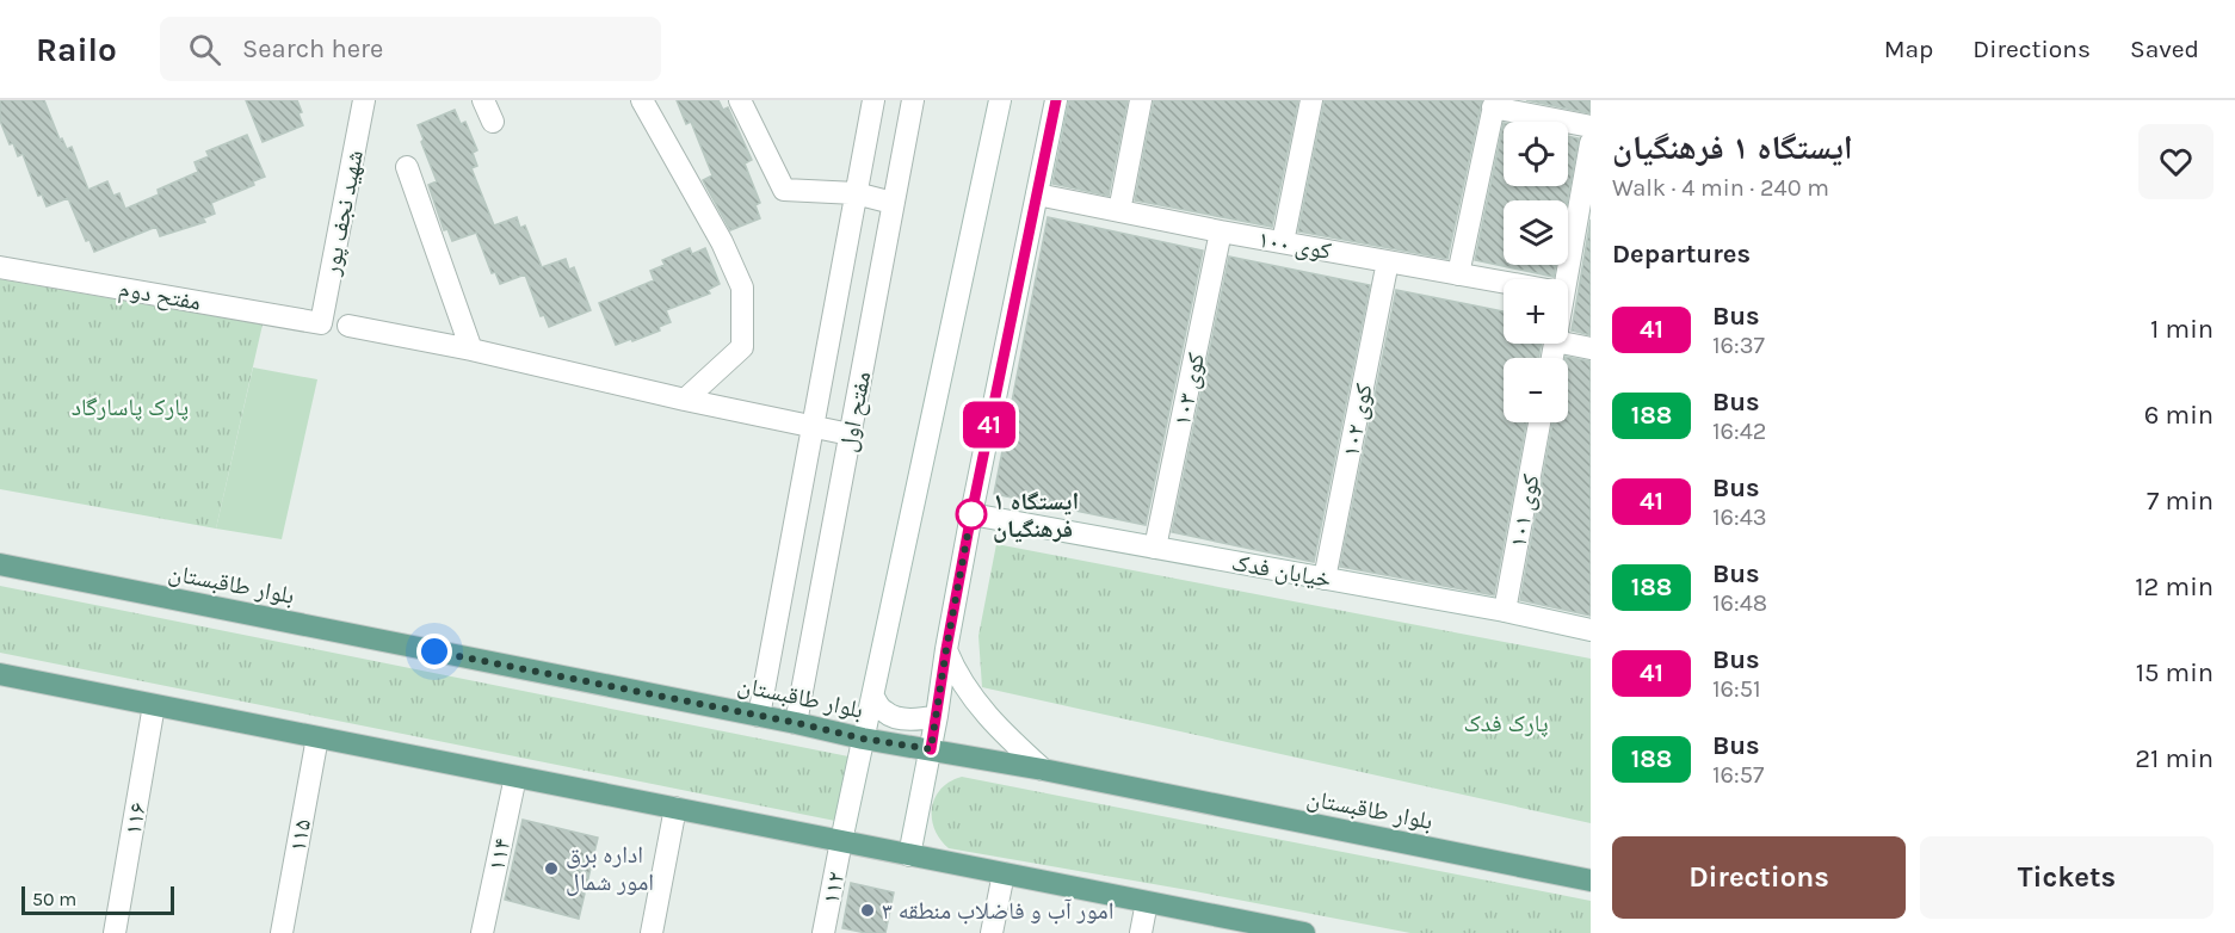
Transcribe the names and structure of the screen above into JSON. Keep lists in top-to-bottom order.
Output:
{
  "streets": {
    "main road": ["بلوار طاقبستان"],
    "street": [
      "شهید نجف پور",
      "کوی ۱۰۰",
      "مفتح دوم",
      "کوی ۱۰۳",
      "مفتح اول",
      "کوی ۱۰۲",
      "کوی ۱۰۱",
      "خیابان فدک",
      "۱۱۶",
      "۱۱۵",
      "۱۱۴",
      "۱۱۲"
    ]
  },
  "crossings": [
    ["شهید نجف پور", "مفتح دوم"],
    ["کوی ۱۰۰", "کوی ۱۰۳"],
    ["کوی ۱۰۰", "کوی ۱۰۲"],
    ["کوی ۱۰۳", "خیابان فدک"],
    ["مفتح اول", "بلوار طاقبستان"],
    ["کوی ۱۰۲", "خیابان فدک"],
    ["کوی ۱۰۱", "خیابان فدک"],
    ["بلوار طاقبستان", "۱۱۲"]
  ],
  "parks": ["پارک پاسارگاد", "پارک فدک"],
  "places": ["ایستگاه ۱ فرهنگیان", "اداره برق امور شمال", "امور آب و فاضلاب منطقه ۳"],
  "lines": ["bus line 41"],
  "scale_bar": "50 m",
  "page": {
    "header": "Railo",
    "search": "Search here",
    "nav": ["Map", "Directions", "Saved"],
    "on_map": "41",
    "heading": [
      ["ایستگاه ۱ فرهنگیان", "Walk · 4 min · 240 m"],
      "Departures"
    ],
    "map_buttons": ["+", "−"],
    "list": [
      {
        "mark": "41",
        "name": "Bus",
        "note": "16:37",
        "value": "1 min"
      },
      {
        "mark": "188",
        "name": "Bus",
        "note": "16:42",
        "value": "6 min"
      },
      {
        "mark": "41",
        "name": "Bus",
        "note": "16:43",
        "value": "7 min"
      },
      {
        "mark": "188",
        "name": "Bus",
        "note": "16:48",
        "value": "12 min"
      },
      {
        "mark": "41",
        "name": "Bus",
        "note": "16:51",
        "value": "15 min"
      },
      {
        "mark": "188",
        "name": "Bus",
        "note": "16:57",
        "value": "21 min"
      }
    ],
    "buttons": ["Directions", "Tickets"],
    "scale": "50 m"
  }
}
